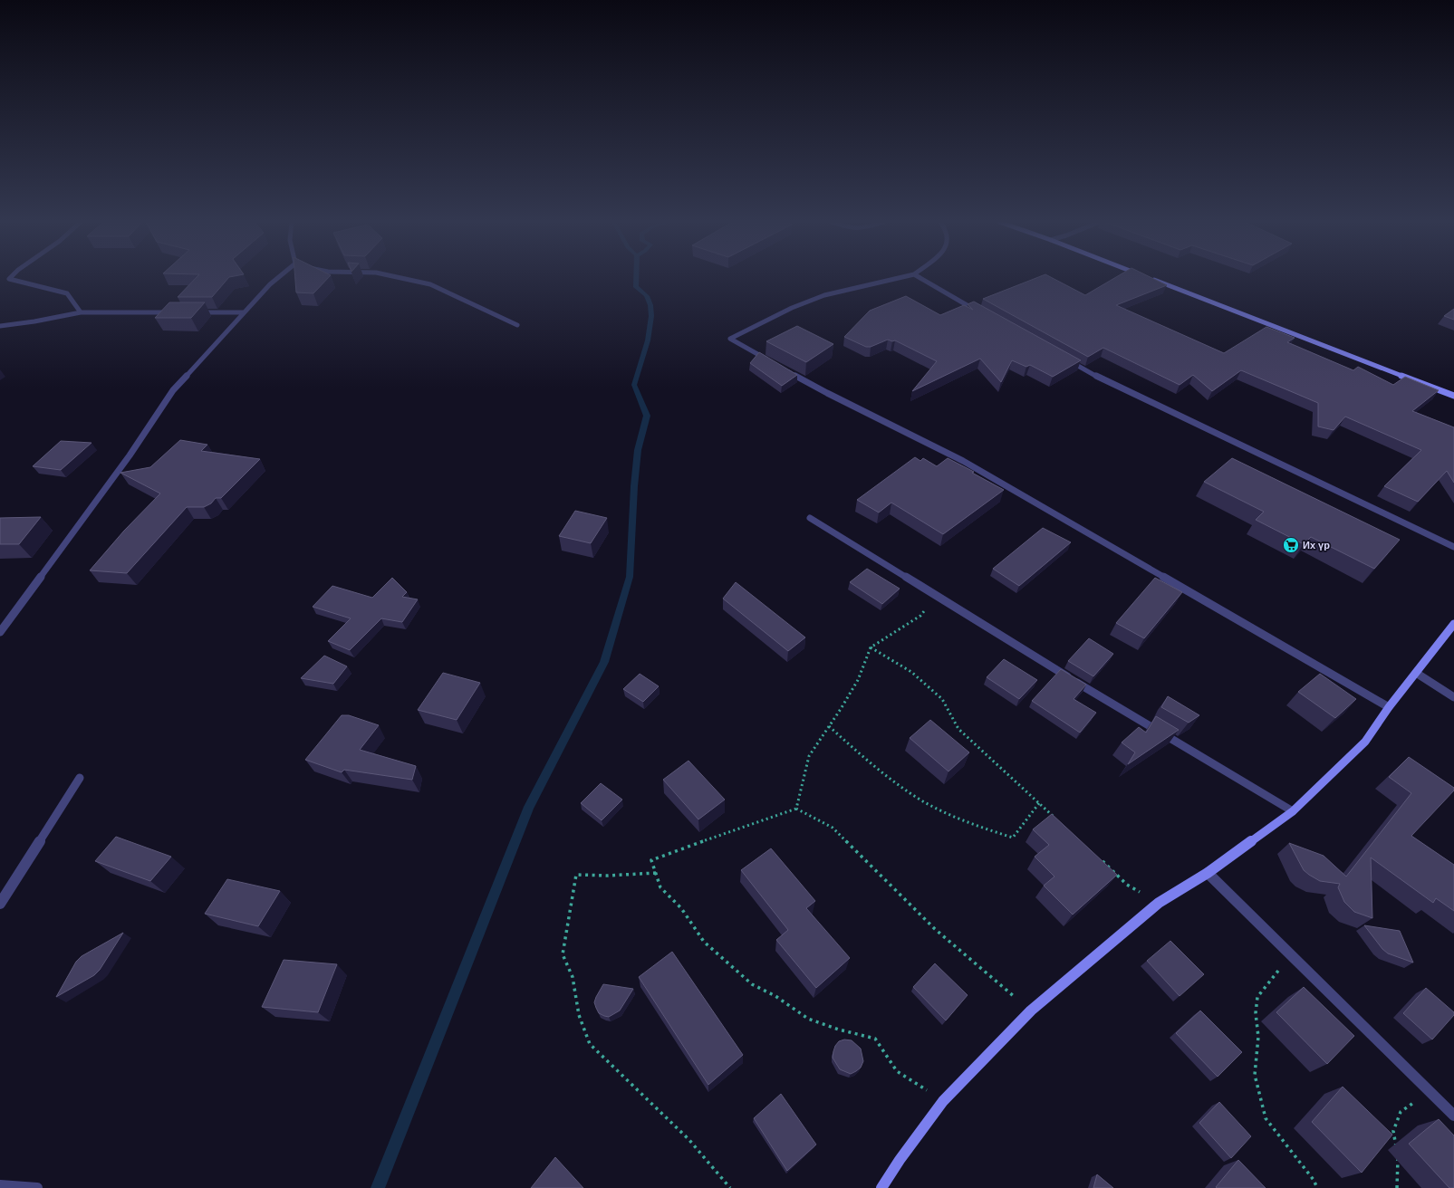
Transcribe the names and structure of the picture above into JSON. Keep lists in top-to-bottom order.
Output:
{
  "places": {
    "supermarket": ["Их үр"]
  }
}
